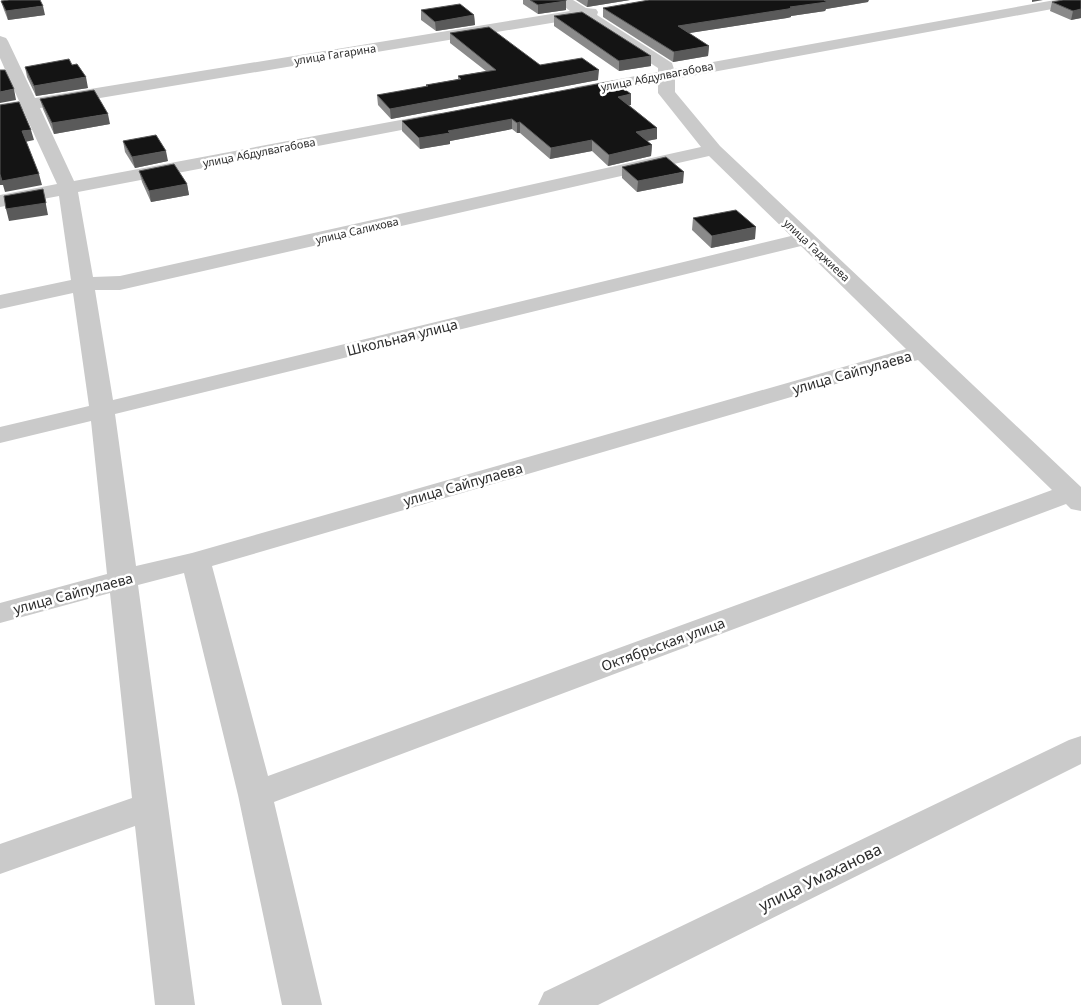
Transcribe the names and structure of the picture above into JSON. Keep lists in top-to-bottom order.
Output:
{
  "streets": {
    "street": [
      "улица Гагарина",
      "улица Абдулвагабова",
      "улица Салихова",
      "улица Гаджиева",
      "Школьная улица",
      "улица Сайпулаева",
      "Октябрьская улица",
      "улица Умаханова"
    ]
  },
  "crossings": [
    ["улица Гагарина", "улица Гаджиева"],
    ["улица Абдулвагабова", "улица Гаджиева"],
    ["улица Салихова", "улица Гаджиева"],
    ["улица Гаджиева", "Школьная улица"],
    ["улица Гаджиева", "улица Сайпулаева"],
    ["улица Гаджиева", "Октябрьская улица"]
  ]
}
